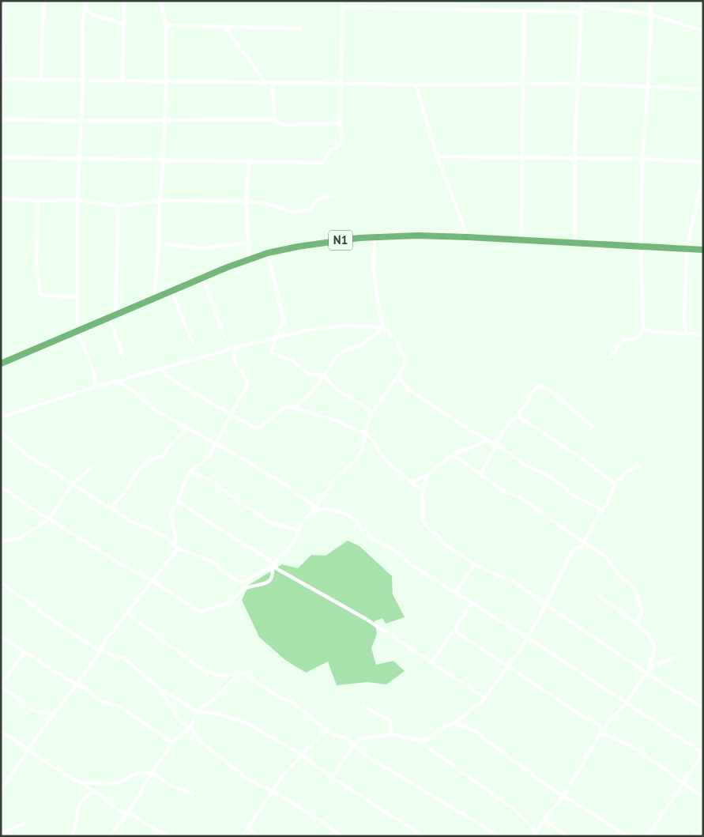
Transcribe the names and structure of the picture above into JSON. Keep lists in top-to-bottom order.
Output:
{
  "streets": {
    "highway": ["N1"]
  }
}
